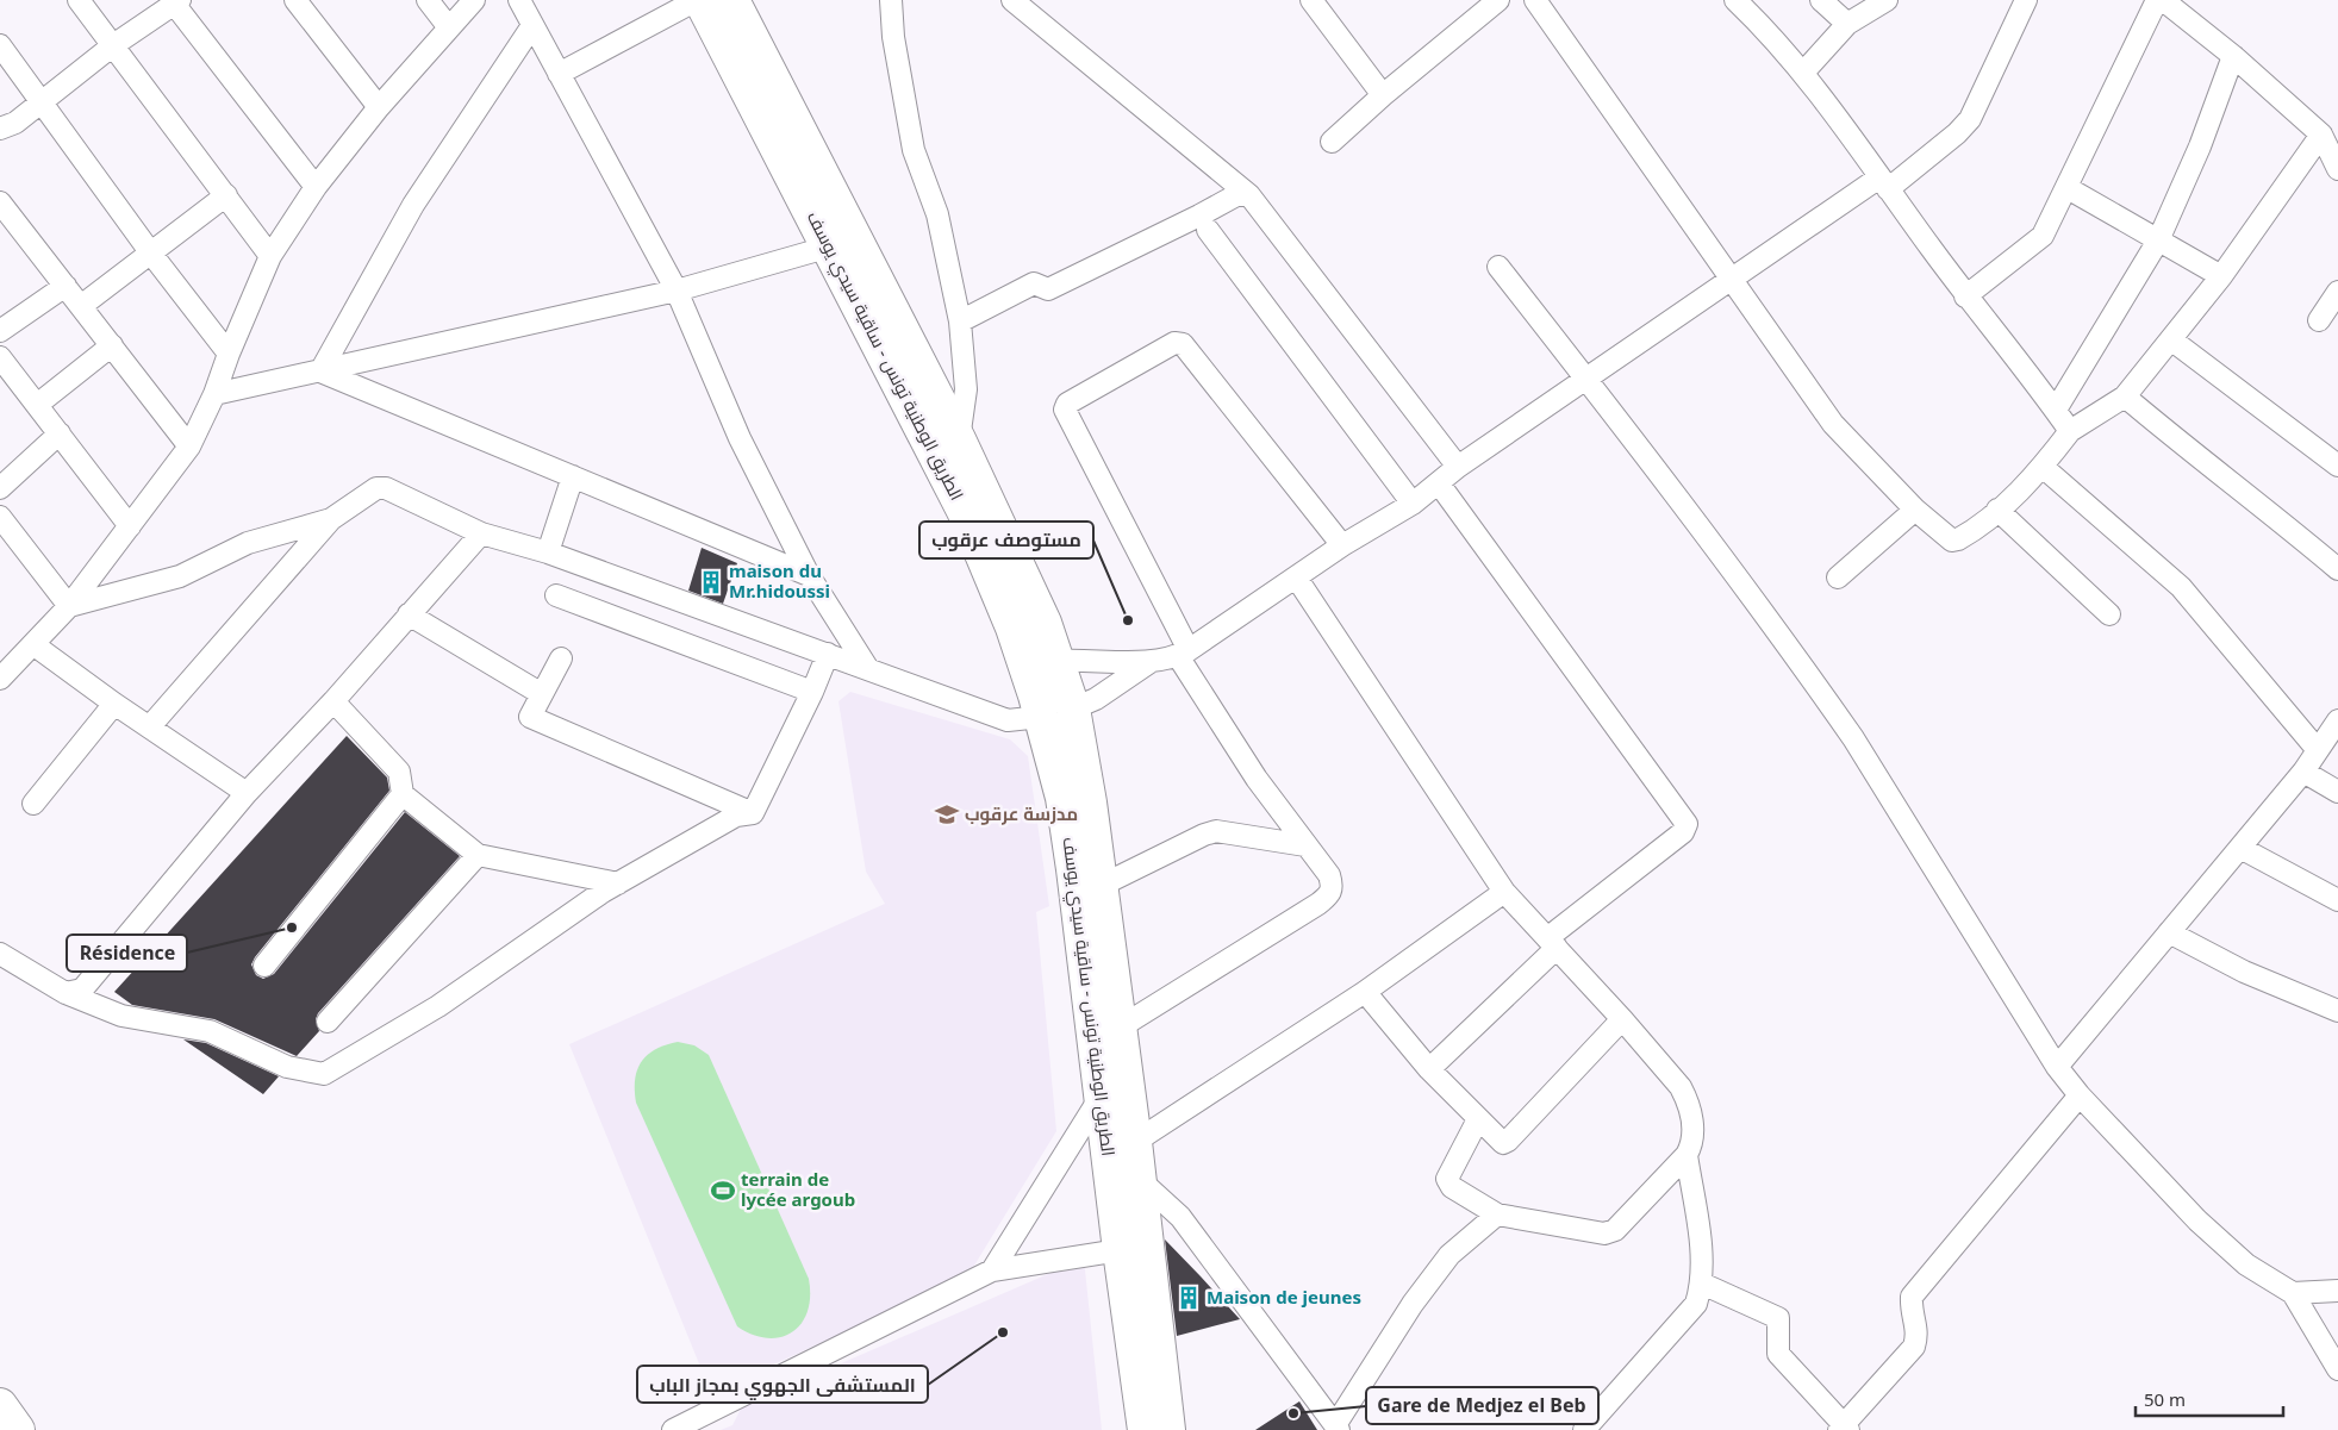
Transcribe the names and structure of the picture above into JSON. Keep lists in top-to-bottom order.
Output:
{
  "streets": {
    "main road": ["الطريق الوطنية تونس - ساقية سيدي يوسف"]
  },
  "places": {
    "building": ["maison du Mr.hidoussi", "Maison de jeunes"],
    "other": [
      "مستوصف عرقوب",
      "Résidence",
      "المستشفى الجهوي بمجاز الباب",
      "Gare de Medjez el Beb"
    ],
    "school or university": ["مدزسة عرقوب"],
    "sports": ["terrain de lycée argoub"]
  },
  "scale_bar": "50 m"
}
